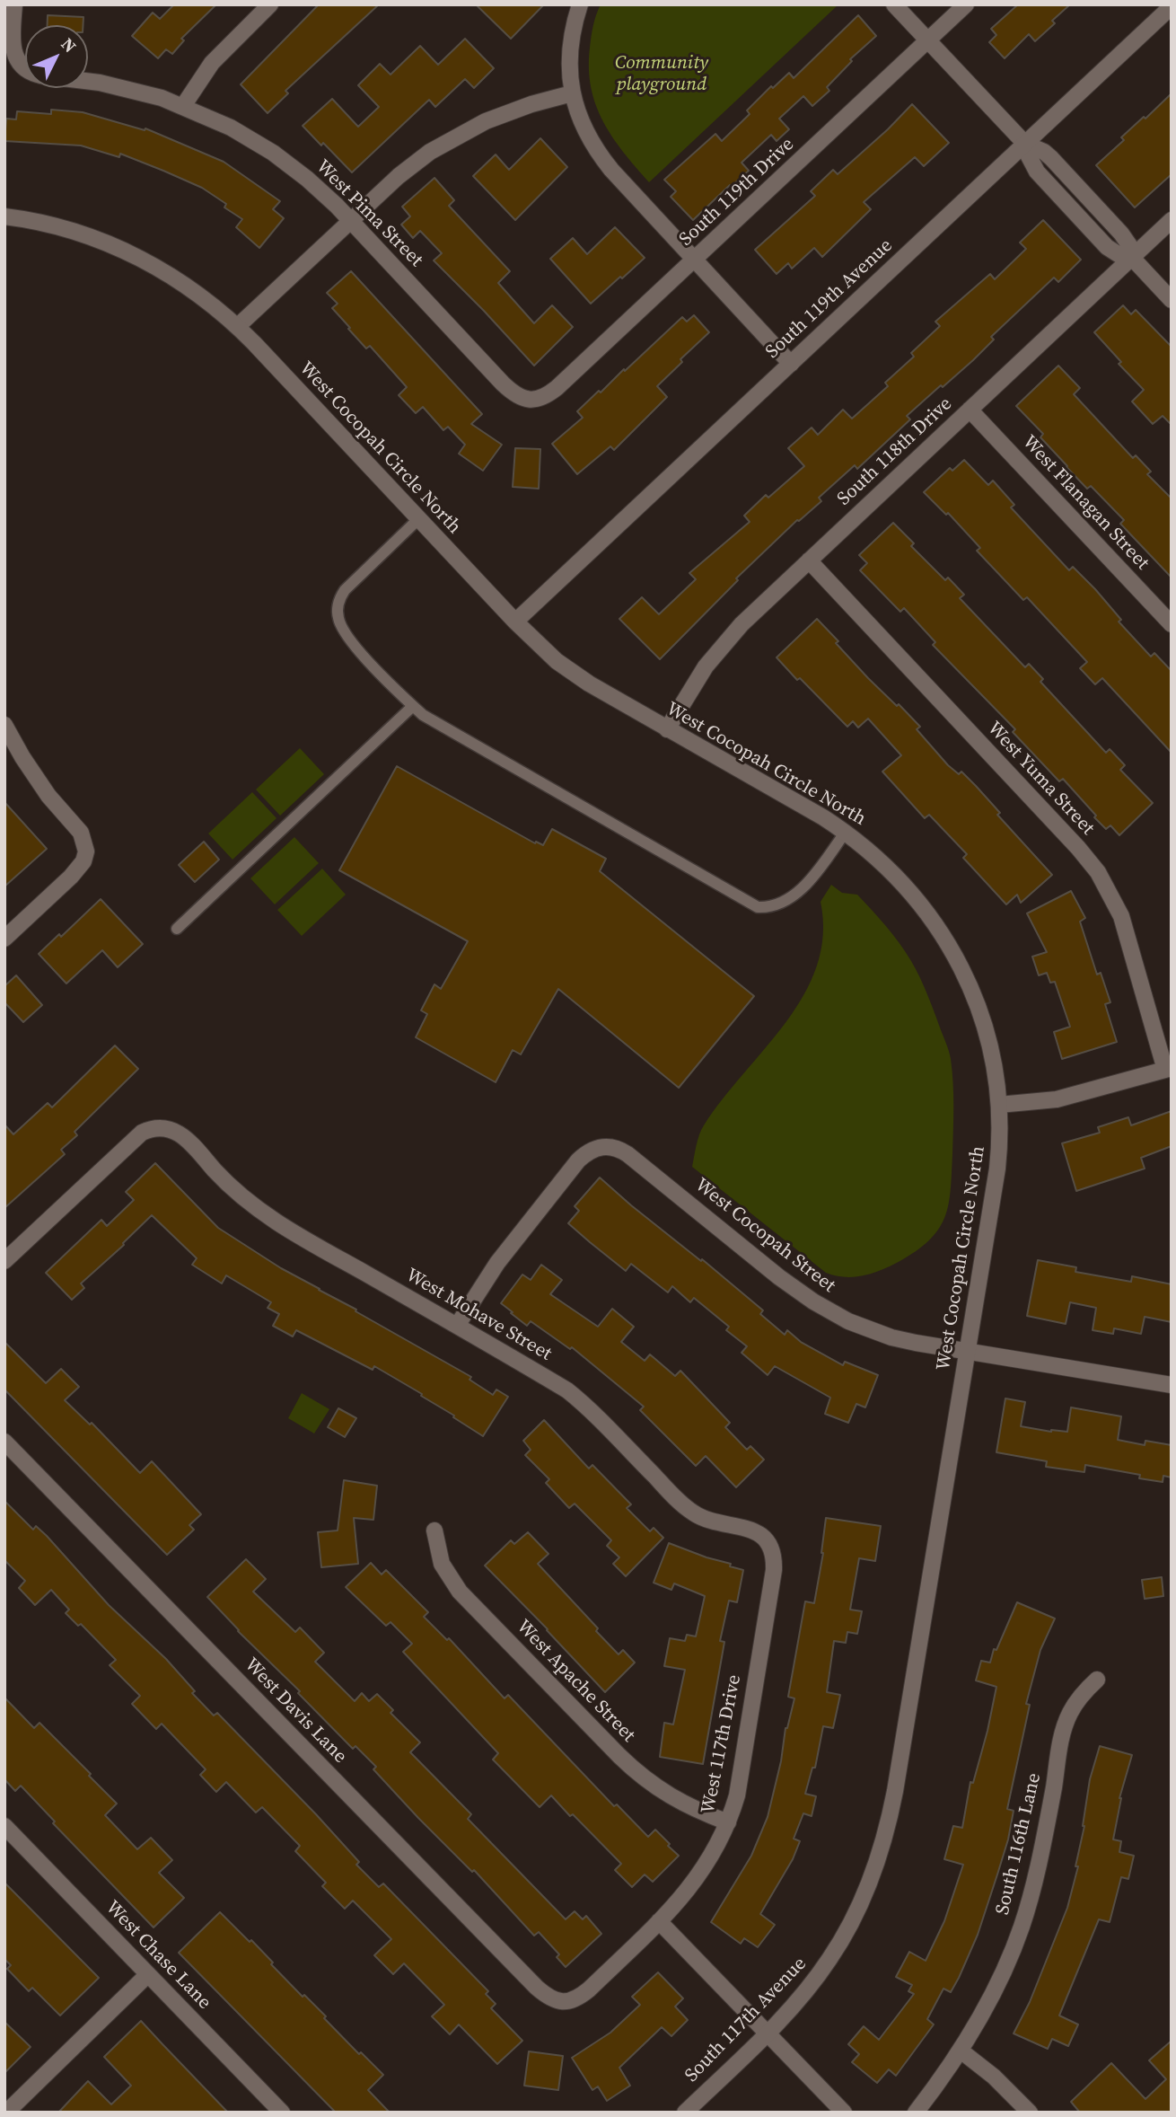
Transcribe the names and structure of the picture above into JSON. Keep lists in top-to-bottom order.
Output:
{
  "streets": {
    "street": [
      "South 119th Drive",
      "West Pima Street",
      "South 119th Avenue",
      "West Cocopah Circle North",
      "South 118th Drive",
      "West Flanagan Street",
      "West Yuma Street",
      "West Cocopah Street",
      "West Mohave Street",
      "West Apache Street",
      "West Davis Lane",
      "West 117th Drive",
      "South 116th Lane",
      "West Chase Lane",
      "South 117th Avenue"
    ]
  },
  "crossings": [
    ["South 119th Drive", "West Pima Street"],
    ["South 119th Avenue", "West Cocopah Circle North"],
    ["West Cocopah Circle North", "South 118th Drive"],
    ["West Cocopah Circle North", "West Cocopah Street"],
    ["West Cocopah Circle North", "South 117th Avenue"],
    ["South 118th Drive", "West Flanagan Street"],
    ["South 118th Drive", "West Yuma Street"],
    ["West Cocopah Street", "West Mohave Street"],
    ["West Mohave Street", "West 117th Drive"],
    ["West Apache Street", "West 117th Drive"],
    ["West Davis Lane", "West 117th Drive"]
  ],
  "parks": ["Community playground"],
  "north": "top right"
}
